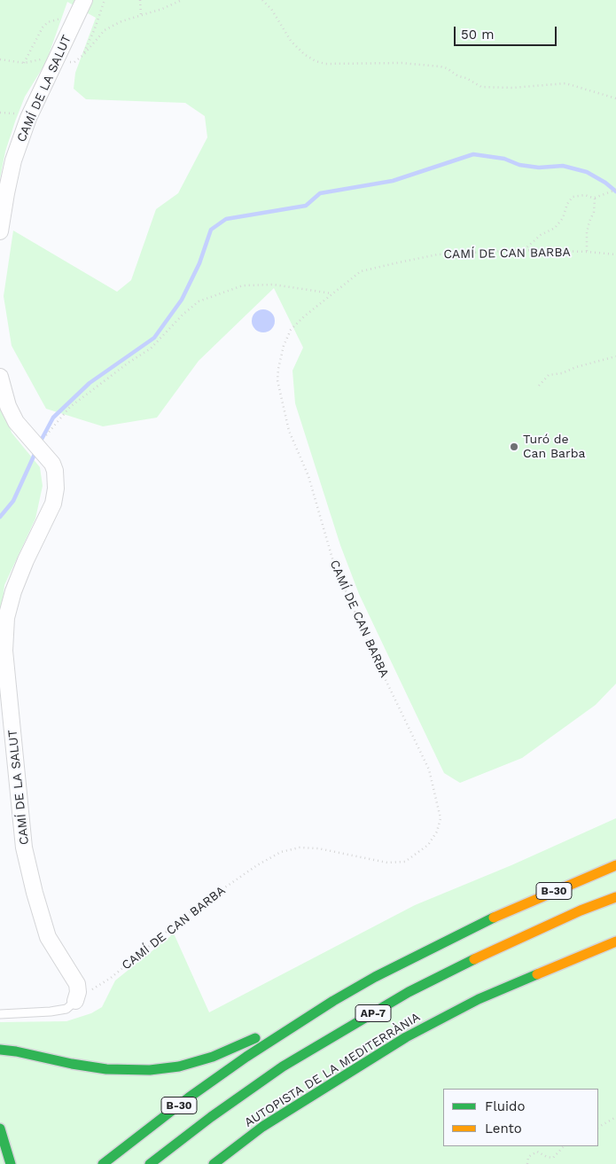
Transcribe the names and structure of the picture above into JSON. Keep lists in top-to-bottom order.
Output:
{
  "streets": {
    "highway": ["B-30", "AP-7", "AUTOPISTA DE LA MEDITERRÀNIA"],
    "street": ["CAMÍ DE LA SALUT"],
    "path": ["CAMÍ DE CAN BARBA"]
  },
  "crossings": [
    ["CAMÍ DE LA SALUT", "CAMÍ DE CAN BARBA"]
  ],
  "places": ["Turó de Can Barba"],
  "legend": ["Fluido", "Lento"],
  "scale_bar": "50 m"
}
